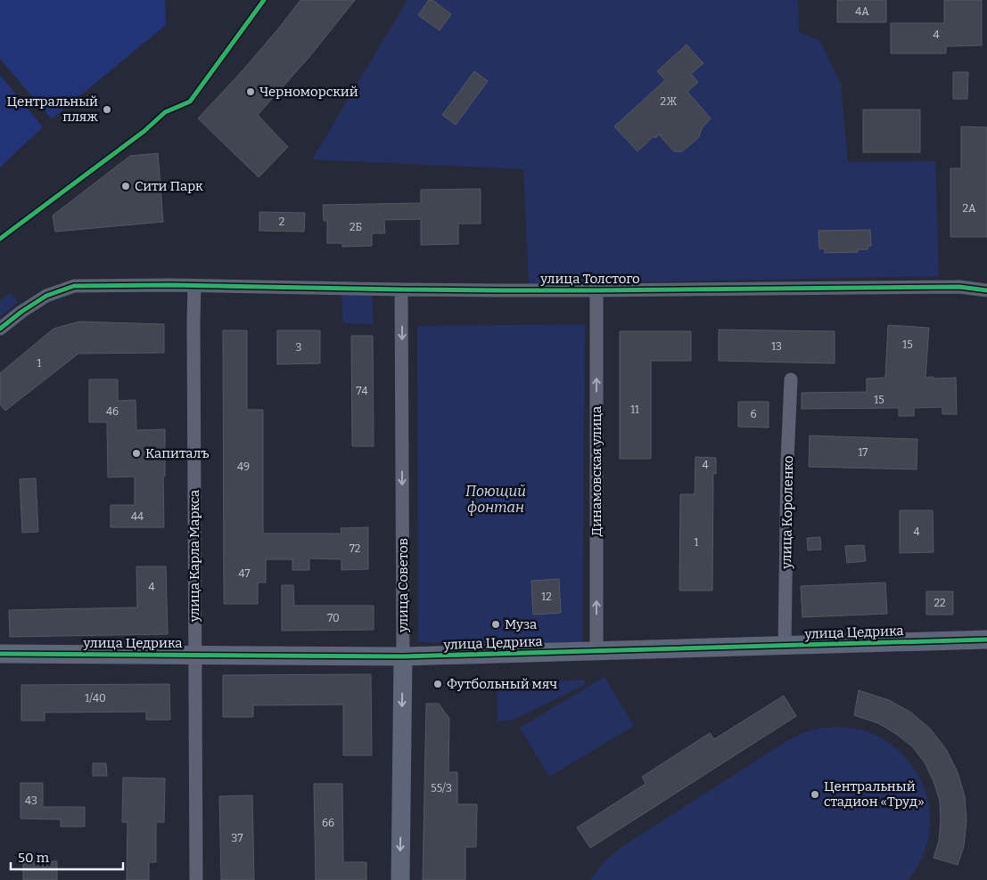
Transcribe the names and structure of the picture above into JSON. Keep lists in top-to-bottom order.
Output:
{
  "streets": {
    "street": [
      "улица Толстого",
      "Динамовская улица",
      "улица Короленко",
      "улица Карла Маркса",
      "улица Советов",
      "улица Цедрика"
    ]
  },
  "crossings": [
    ["улица Толстого", "Динамовская улица"],
    ["улица Толстого", "улица Карла Маркса"],
    ["улица Толстого", "улица Советов"],
    ["Динамовская улица", "улица Цедрика"],
    ["улица Короленко", "улица Цедрика"],
    ["улица Карла Маркса", "улица Цедрика"],
    ["улица Советов", "улица Цедрика"]
  ],
  "one_way": ["Динамовская улица", "улица Советов"],
  "water": ["Поющий фонтан"],
  "places": [
    "Черноморский",
    "Центральный пляж",
    "Сити Парк",
    "Капиталъ",
    "Муза",
    "Футбольный мяч",
    "Центральный стадион «Труд»"
  ],
  "house_numbers": [
    "4А",
    "4",
    "2Ж",
    "2А",
    "2",
    "2Б",
    "15",
    "13",
    "3",
    "1",
    "74",
    "15",
    "11",
    "46",
    "6",
    "17",
    "4",
    "49",
    "44",
    "4",
    "1",
    "72",
    "47",
    "4",
    "12",
    "22",
    "70",
    "1/40",
    "55/3",
    "43",
    "66",
    "37"
  ],
  "scale_bar": "50 m"
}
